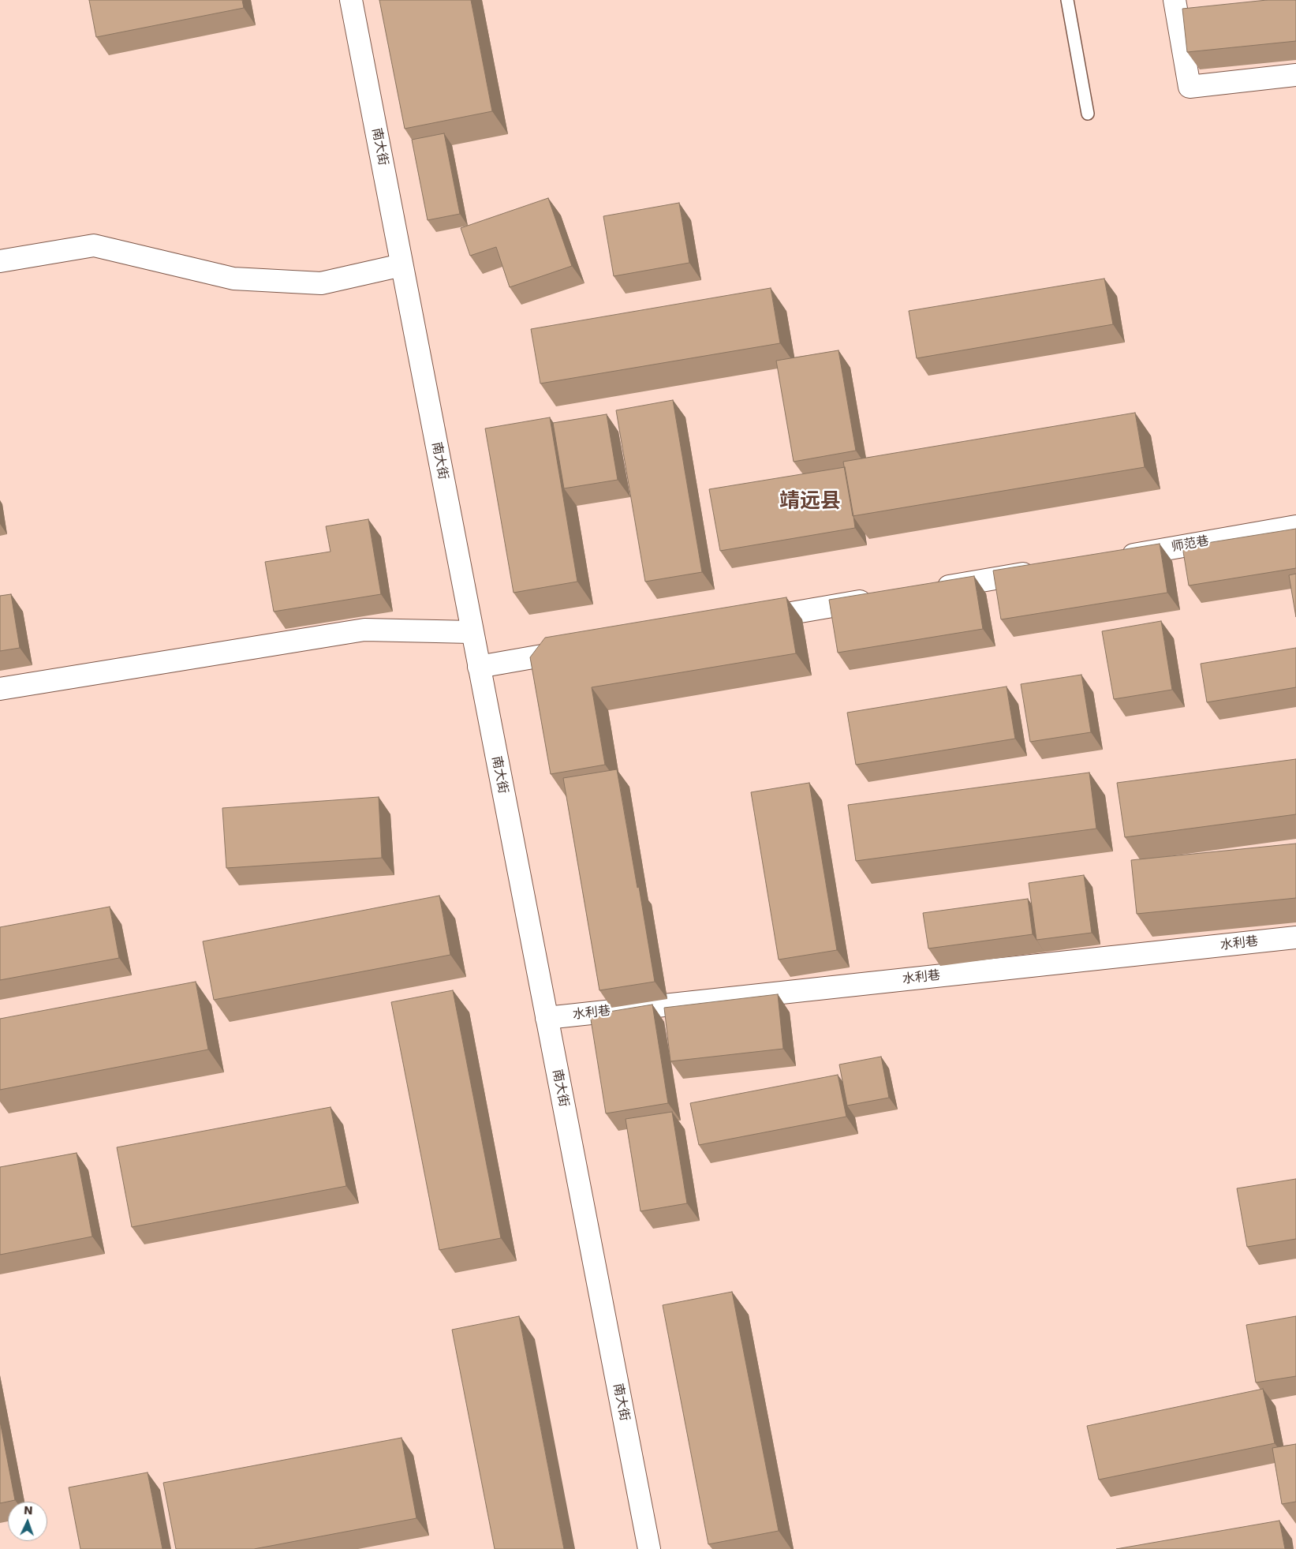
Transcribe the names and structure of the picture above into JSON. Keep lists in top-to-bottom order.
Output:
{
  "streets": {
    "street": ["南大街", "师范巷", "水利巷"]
  },
  "crossings": [
    ["南大街", "水利巷"]
  ],
  "districts": ["靖远县"],
  "north": "top"
}
